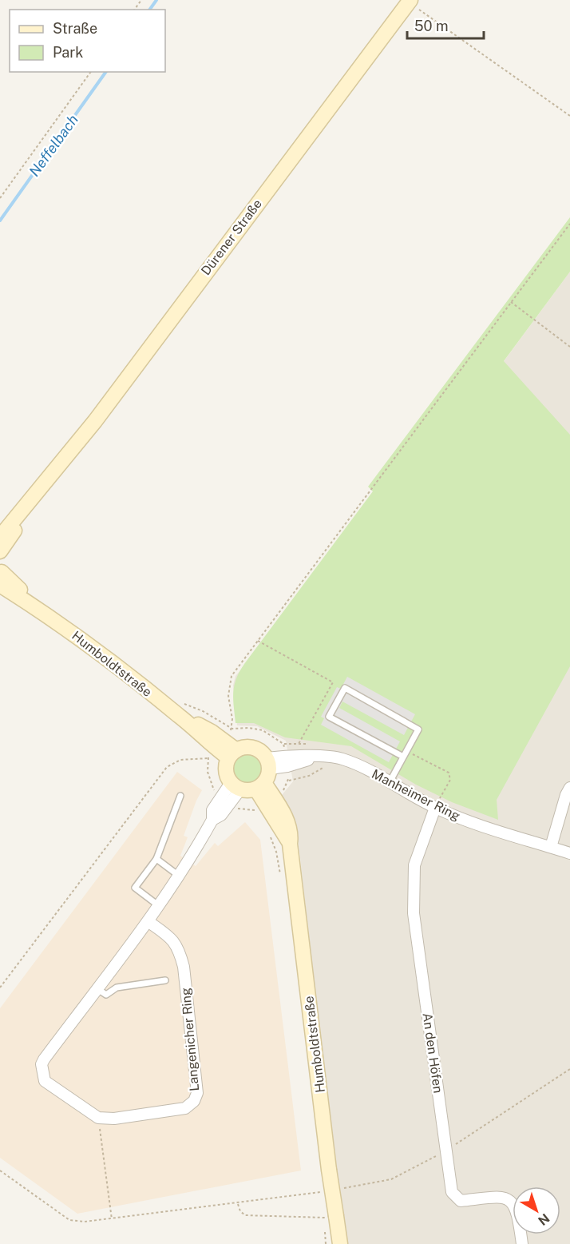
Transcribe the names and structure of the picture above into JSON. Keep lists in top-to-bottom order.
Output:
{
  "streets": {
    "street": [
      "Dürener Straße",
      "Humboldtstraße",
      "Manheimer Ring",
      "Langenicher Ring",
      "An den Höfen"
    ]
  },
  "crossings": [
    ["Humboldtstraße", "Manheimer Ring"],
    ["Manheimer Ring", "An den Höfen"]
  ],
  "water": ["Neffelbach"],
  "legend": ["Straße", "Park"],
  "scale_bar": "50 m",
  "north": "bottom right"
}
